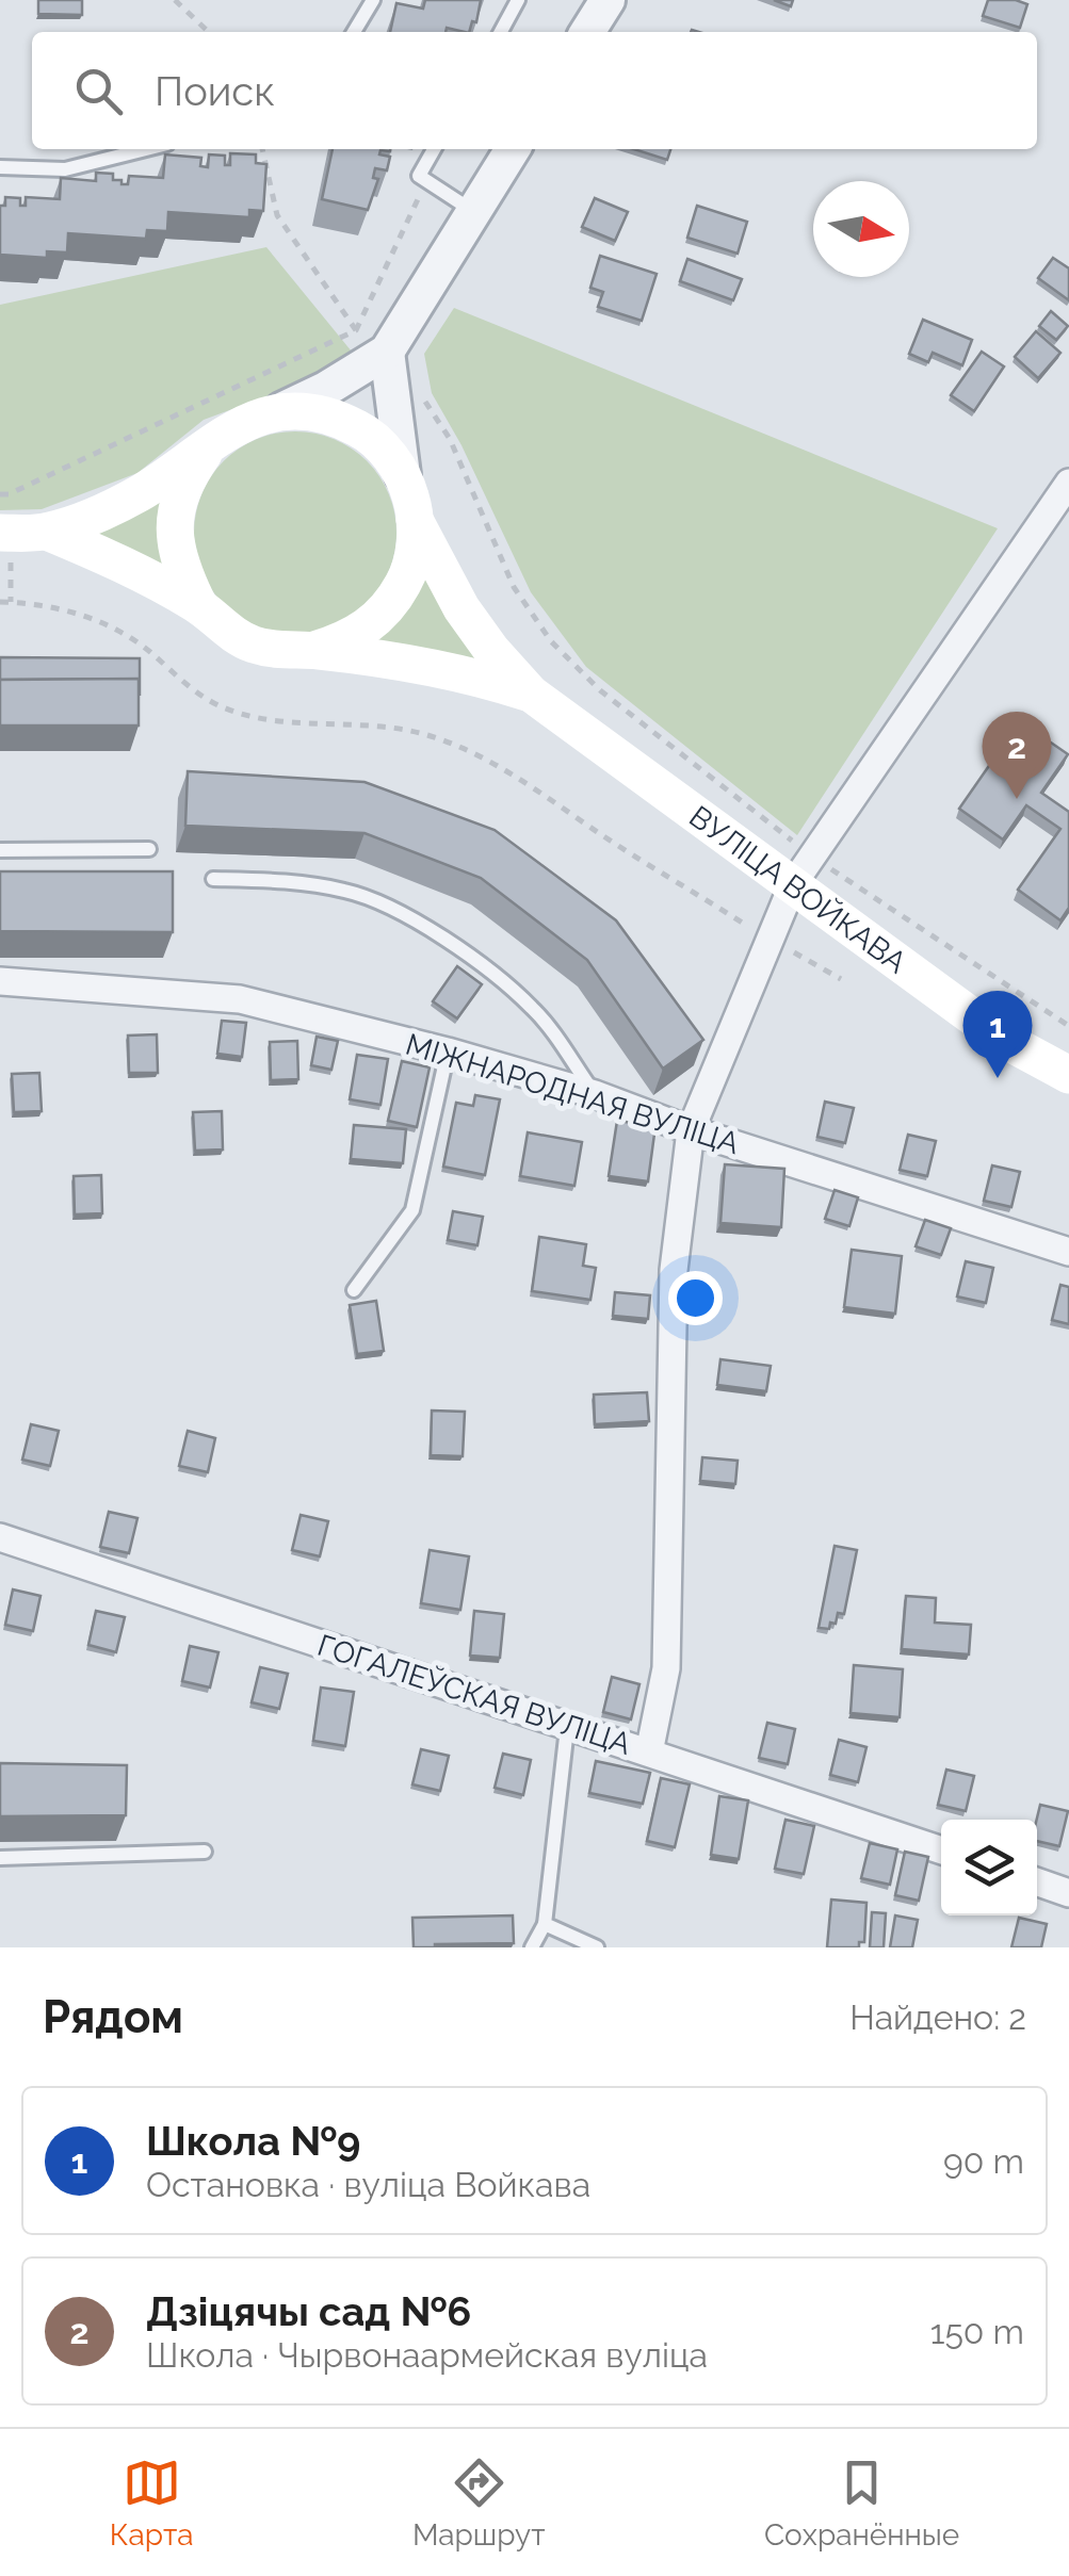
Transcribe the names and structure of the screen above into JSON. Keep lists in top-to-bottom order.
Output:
{
  "streets": {
    "main road": ["ВУЛІЦА ВОЙКАВА"],
    "street": ["МІЖНАРОДНАЯ ВУЛІЦА", "ГОГАЛЕЎСКАЯ ВУЛІЦА"]
  },
  "north": "right",
  "page": {
    "search": "Поиск",
    "pins": ["2", "1"],
    "heading": ["Рядом", "Найдено: 2"],
    "list": [
      {
        "mark": "1",
        "name": "Школа №9",
        "note": "Остановка · вуліца Войкава",
        "value": "90 m"
      },
      {
        "mark": "2",
        "name": "Дзіцячы сад №6",
        "note": "Школа · Чырвонаармейская вуліца",
        "value": "150 m"
      }
    ],
    "nav": ["Карта", "Маршрут", "Сохранённые"]
  }
}
